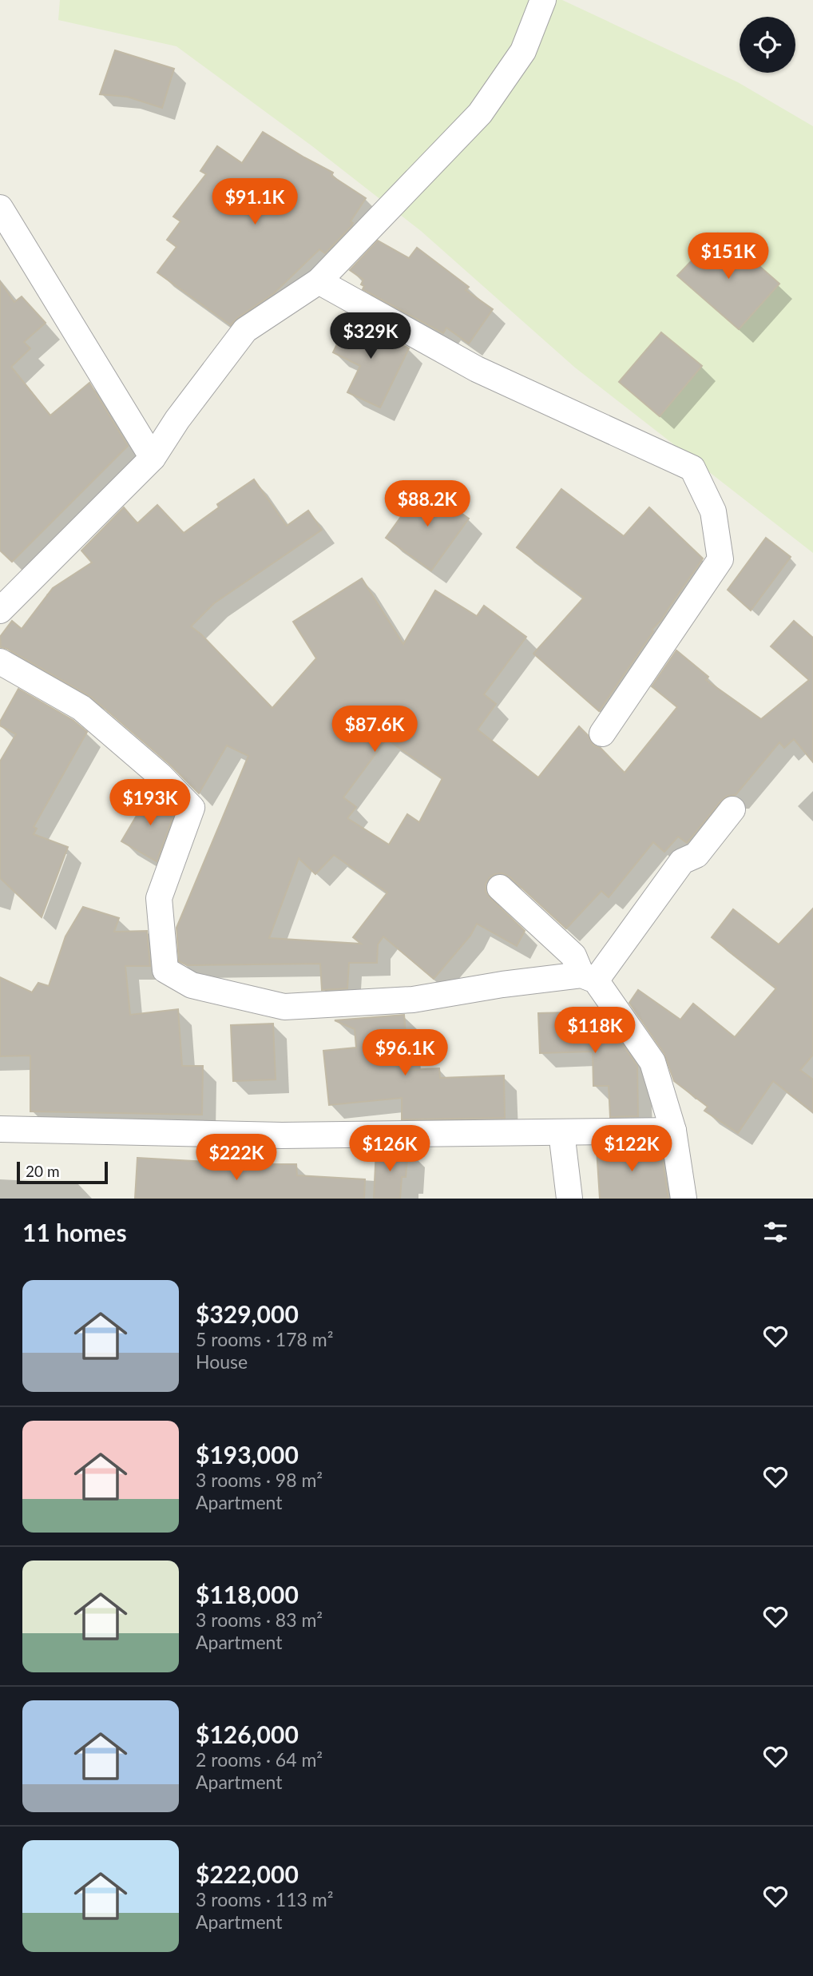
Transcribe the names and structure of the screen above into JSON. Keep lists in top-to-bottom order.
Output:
{
  "scale_bar": "20 m",
  "page": {
    "price": [
      "$91.1K",
      "$151K",
      "$329K",
      "$88.2K",
      "$87.6K",
      "$193K",
      "$118K",
      "$96.1K",
      "$126K",
      "$122K",
      "$222K"
    ],
    "scale": "20 m",
    "heading": "11 homes",
    "list": [
      {
        "name": "$329,000",
        "note": "5 rooms · 178 m² · House"
      },
      {
        "name": "$193,000",
        "note": "3 rooms · 98 m² · Apartment"
      },
      {
        "name": "$118,000",
        "note": "3 rooms · 83 m² · Apartment"
      },
      {
        "name": "$126,000",
        "note": "2 rooms · 64 m² · Apartment"
      },
      {
        "name": "$222,000",
        "note": "3 rooms · 113 m² · Apartment"
      }
    ]
  }
}
